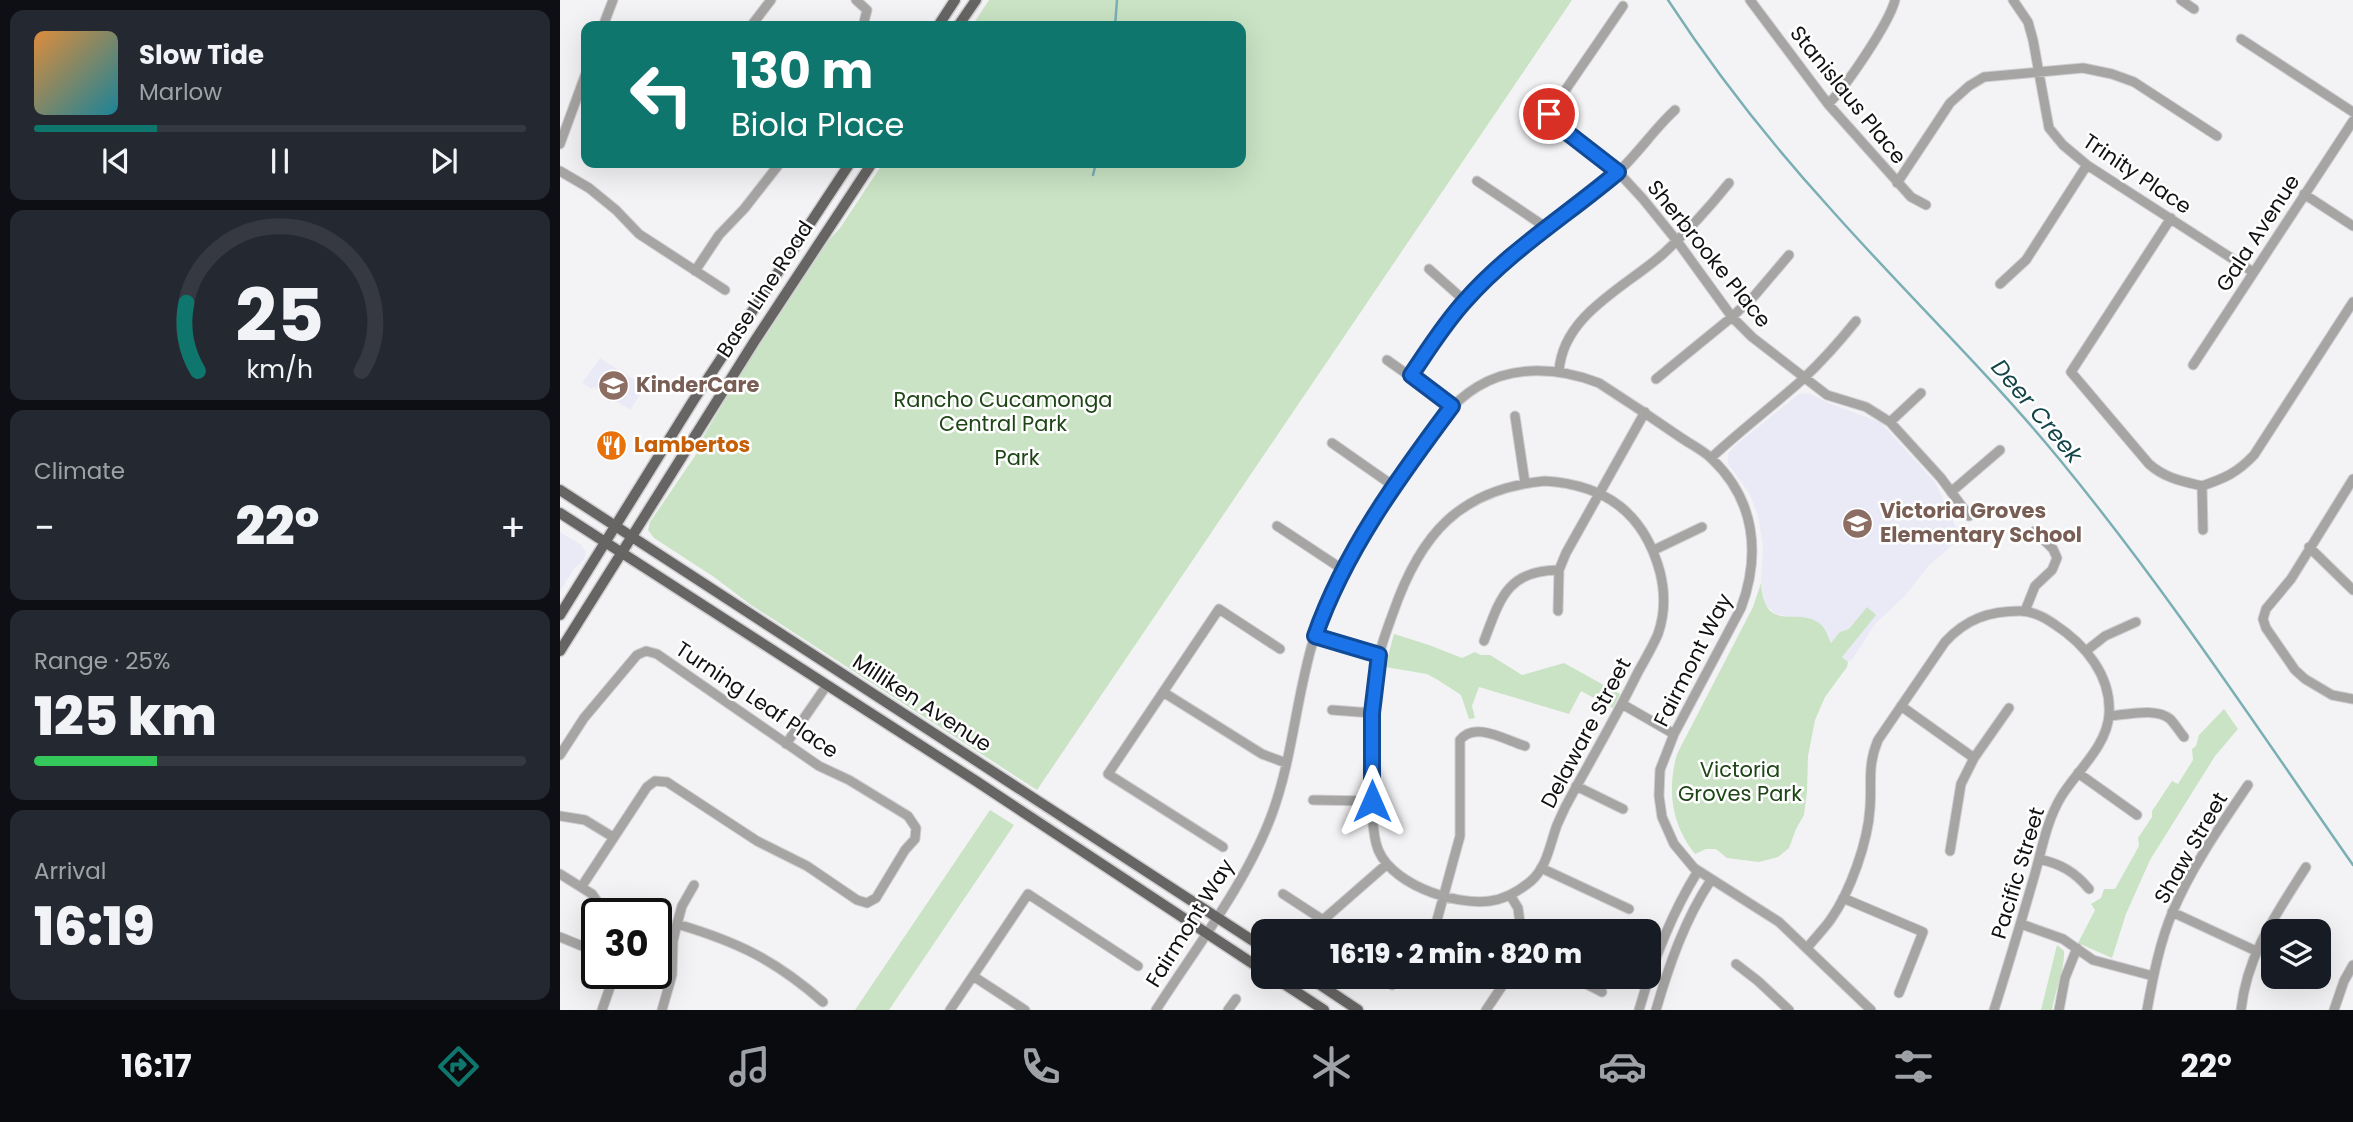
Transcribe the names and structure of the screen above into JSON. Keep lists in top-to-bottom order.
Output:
{
  "streets": {
    "main road": ["Base Line Road", "Milliken Avenue"],
    "street": [
      "Stanislaus Place",
      "Trinity Place",
      "Gala Avenue",
      "Sherbrooke Place",
      "Fairmont Way",
      "Turning Leaf Place",
      "Delaware Street",
      "Shaw Street",
      "Pacific Street"
    ]
  },
  "crossings": [
    ["Trinity Place", "Gala Avenue"],
    ["Base Line Road", "Milliken Avenue"],
    ["Fairmont Way", "Milliken Avenue"]
  ],
  "water": ["Deer Creek"],
  "parks": ["Rancho Cucamonga Central Park", "Park", "Victoria Groves Park"],
  "places": {
    "school or university": ["KinderCare", "Victoria Groves Elementary School"],
    "restaurant": ["Lambertos"]
  },
  "page": {
    "turn": ["130 m", "Biola Place"],
    "song": ["Slow Tide", "Marlow"],
    "tile": [
      "Climate",
      ["Range · 25%", "125 km"],
      ["Arrival", "16:19"]
    ],
    "heat": ["−", "22°", "+"],
    "limit": "30",
    "trip": "16:19 · 2 min · 820 m",
    "tabs": ["16:17", "22°"],
    "gauge": ["25", "km/h"]
  }
}
